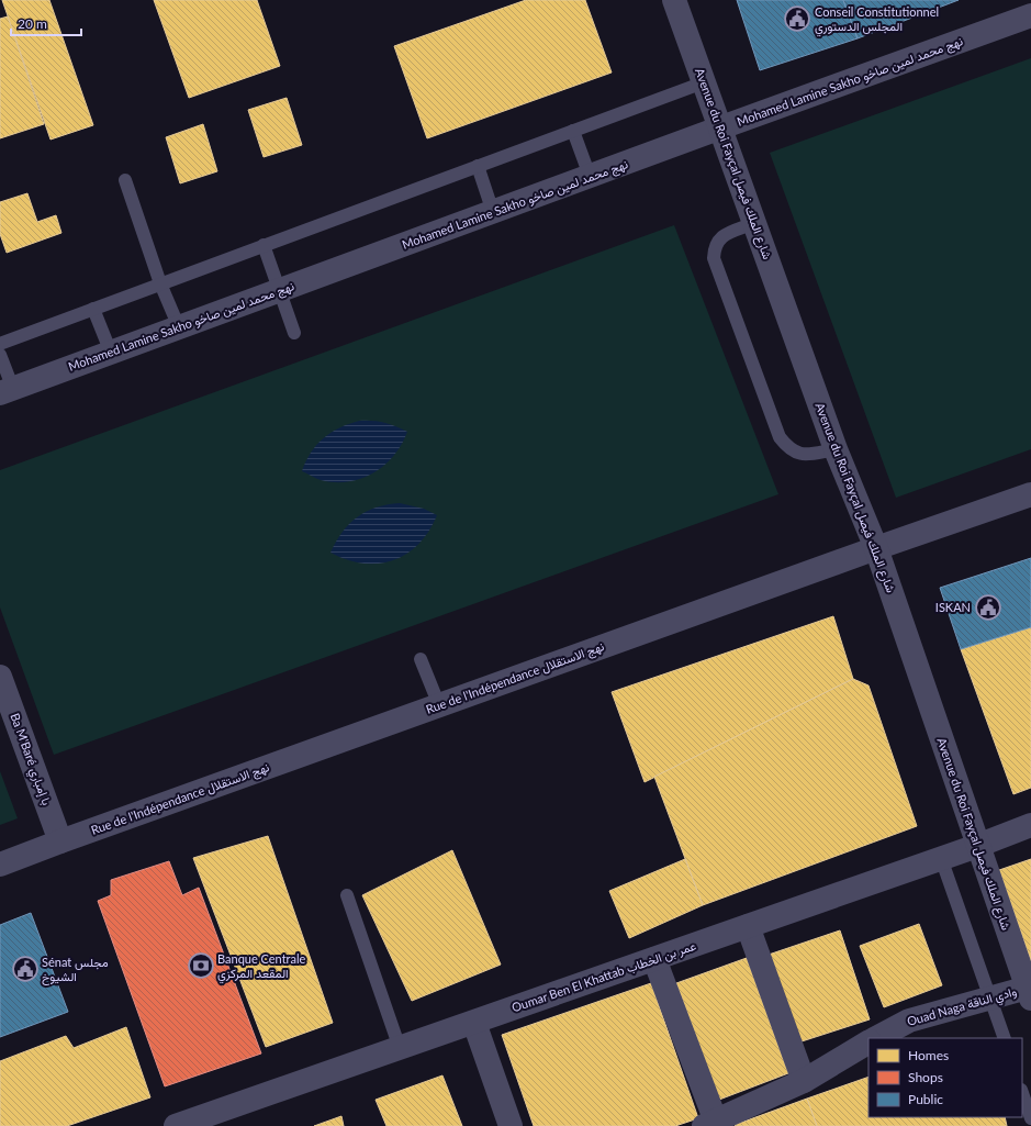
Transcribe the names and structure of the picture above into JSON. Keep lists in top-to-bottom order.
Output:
{
  "streets": {
    "street": [
      "Mohamed Lamine Sakho نهج محمد لمين صاخو",
      "Avenue du Roi Fayçal شارع الملك فيصل",
      "Rue de l'Indépendance نهج الاستقلال",
      "Ba M'Baré با إمباري",
      "Oumar Ben El Khattab عمر بن الخطاب",
      "Ouad Naga وادي الناقة"
    ]
  },
  "crossings": [
    ["Mohamed Lamine Sakho نهج محمد لمين صاخو", "Avenue du Roi Fayçal شارع الملك فيصل"],
    ["Avenue du Roi Fayçal شارع الملك فيصل", "Rue de l'Indépendance نهج الاستقلال"],
    ["Avenue du Roi Fayçal شارع الملك فيصل", "Oumar Ben El Khattab عمر بن الخطاب"],
    ["Avenue du Roi Fayçal شارع الملك فيصل", "Ouad Naga وادي الناقة"],
    ["Rue de l'Indépendance نهج الاستقلال", "Ba M'Baré با إمباري"]
  ],
  "places": {
    "public building": ["Conseil Constitutionnel المجلس الدستوري", "ISKAN", "Sénat مجلس الشيوخ"],
    "bank": ["Banque Centrale المقعد المركزي"]
  },
  "legend": ["Homes", "Shops", "Public"],
  "scale_bar": "20 m"
}
